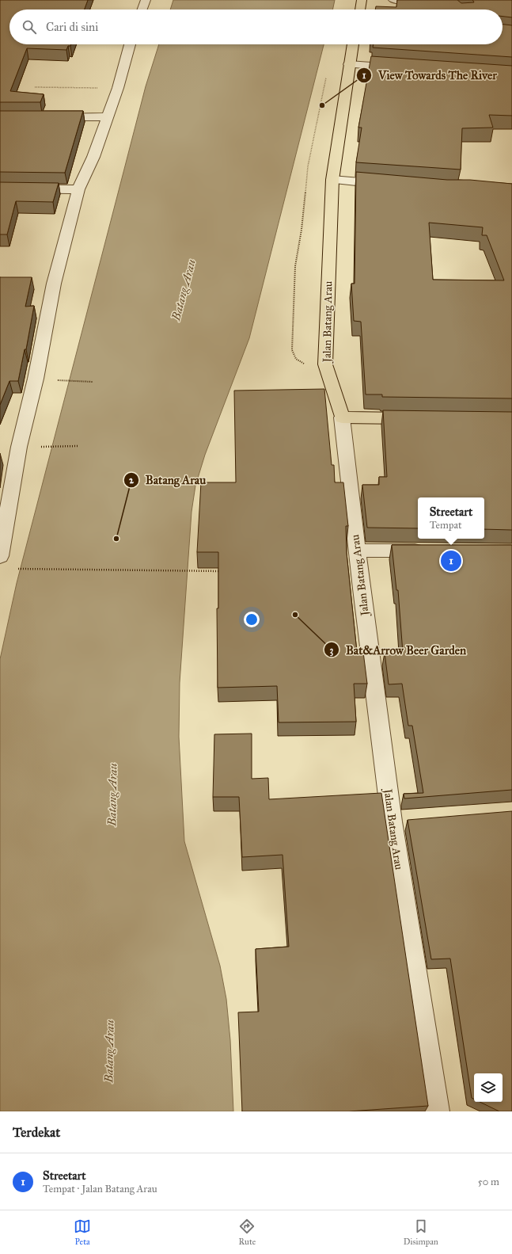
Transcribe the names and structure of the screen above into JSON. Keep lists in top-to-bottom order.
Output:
{
  "streets": {
    "main road": ["Jalan Batang Arau"]
  },
  "water": ["Batang Arau"],
  "places": ["View Towards The River", "Batang Arau", "Bat&Arrow Beer Garden"],
  "page": {
    "search": "Cari di sini",
    "popup": ["Streetart", "Tempat"],
    "pins": "1",
    "heading": "Terdekat",
    "list": [
      {
        "mark": "1",
        "name": "Streetart",
        "note": "Tempat · Jalan Batang Arau",
        "value": "50 m"
      }
    ],
    "nav": ["Peta", "Rute", "Disimpan"]
  }
}
